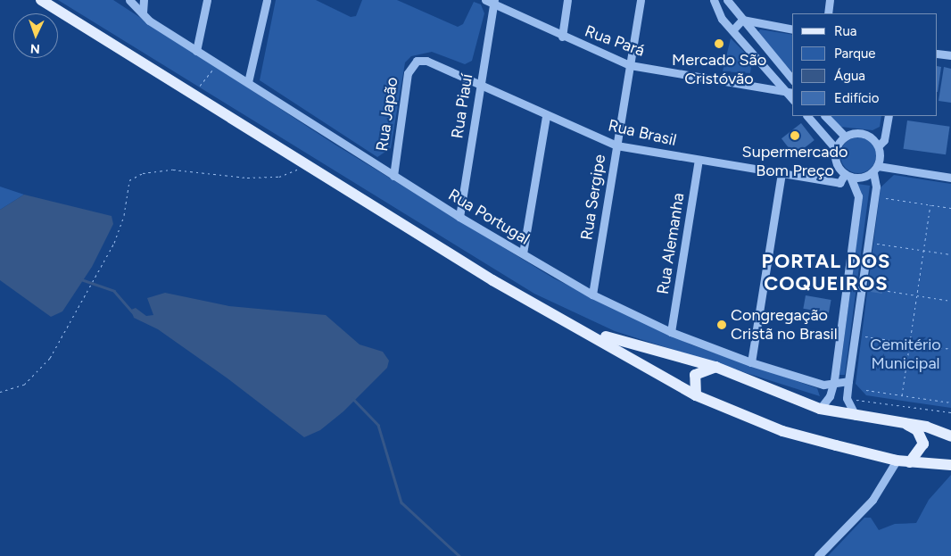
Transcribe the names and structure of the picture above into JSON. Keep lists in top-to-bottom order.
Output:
{
  "streets": {
    "street": [
      "Rua Pará",
      "Rua Piauí",
      "Rua Japão",
      "Rua Brasil",
      "Rua Sergipe",
      "Rua Portugal",
      "Rua Alemanha"
    ]
  },
  "crossings": [
    ["Rua Pará", "Rua Piauí"],
    ["Rua Pará", "Rua Sergipe"],
    ["Rua Piauí", "Rua Brasil"],
    ["Rua Piauí", "Rua Portugal"],
    ["Rua Japão", "Rua Brasil"],
    ["Rua Japão", "Rua Portugal"],
    ["Rua Brasil", "Rua Sergipe"],
    ["Rua Brasil", "Rua Alemanha"],
    ["Rua Sergipe", "Rua Portugal"],
    ["Rua Portugal", "Rua Alemanha"]
  ],
  "districts": ["PORTAL DOS COQUEIROS"],
  "parks": ["Cemitério Municipal"],
  "places": ["Mercado São Cristóvão", "Supermercado Bom Preço", "Congregação Cristã no Brasil"],
  "legend": [
    "Rua",
    "Parque",
    "Água",
    "Edifício"
  ],
  "north": "bottom"
}
